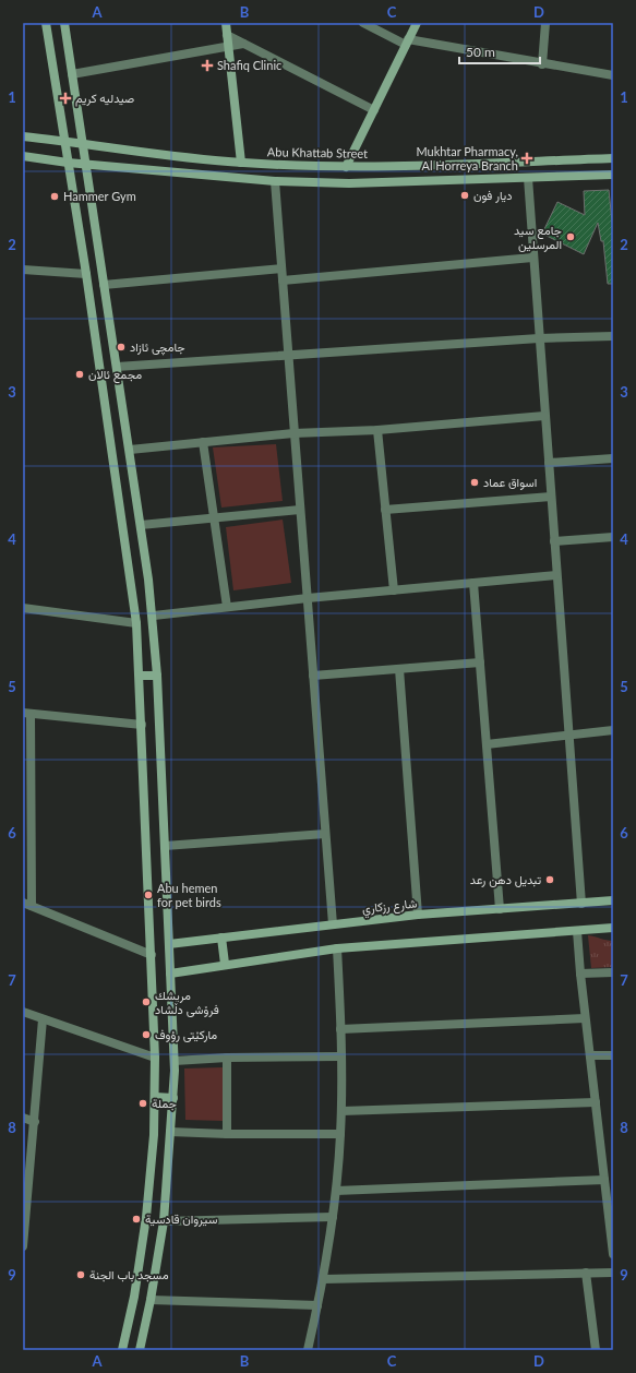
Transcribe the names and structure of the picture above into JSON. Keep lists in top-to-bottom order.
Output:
{
  "streets": {
    "street": ["Abu Khattab Street", "شارع رزكاري"]
  },
  "places": {
    "health": ["Shafiq Clinic", "صيدليه كريم", "Mukhtar Pharmacy, Al Horreya Branch"],
    "other": [
      "ديار فون",
      "Hammer Gym",
      "جامع سيد المرسلين",
      "جامچی ئازاد",
      "مجمع ئالان",
      "اسواق عماد",
      "تبديل دهن رعد",
      "Abu hemen for pet birds",
      "مريشك فرۆشى دڵشاد",
      "ماركێتى رؤوف",
      "جملة",
      "سيروان قادسية",
      "مسجد باب الجنة"
    ]
  },
  "scale_bar": "50 m",
  "grid": {
    "columns": [
      "A",
      "B",
      "C",
      "D"
    ],
    "rows": [
      "1",
      "2",
      "3",
      "4",
      "5",
      "6",
      "7",
      "8",
      "9"
    ]
  }
}
